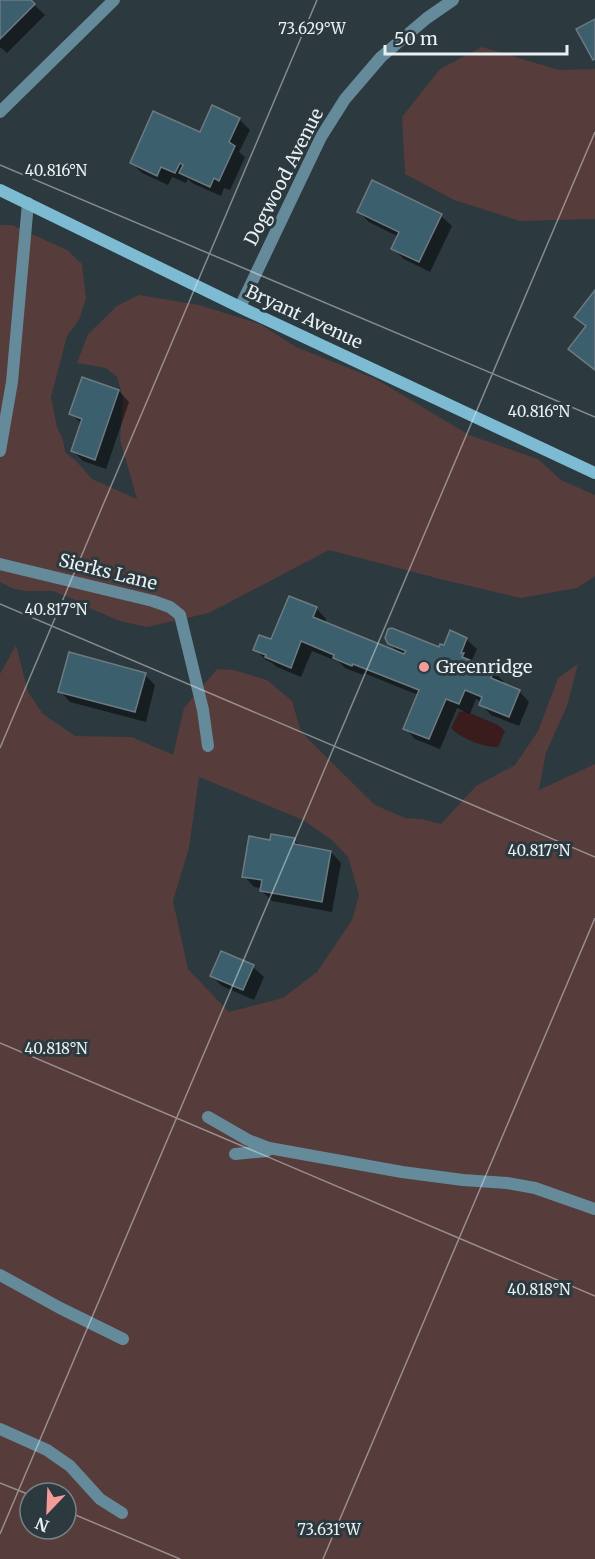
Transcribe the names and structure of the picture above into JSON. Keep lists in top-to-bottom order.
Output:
{
  "streets": {
    "main road": ["Bryant Avenue"],
    "street": ["Dogwood Avenue", "Sierks Lane"]
  },
  "crossings": [
    ["Dogwood Avenue", "Bryant Avenue"]
  ],
  "places": ["Greenridge"],
  "scale_bar": "50 m",
  "north": "bottom left",
  "coordinates": [
    "73.629°W",
    "40.816°N",
    "40.817°N",
    "40.818°N",
    "73.631°W"
  ]
}
